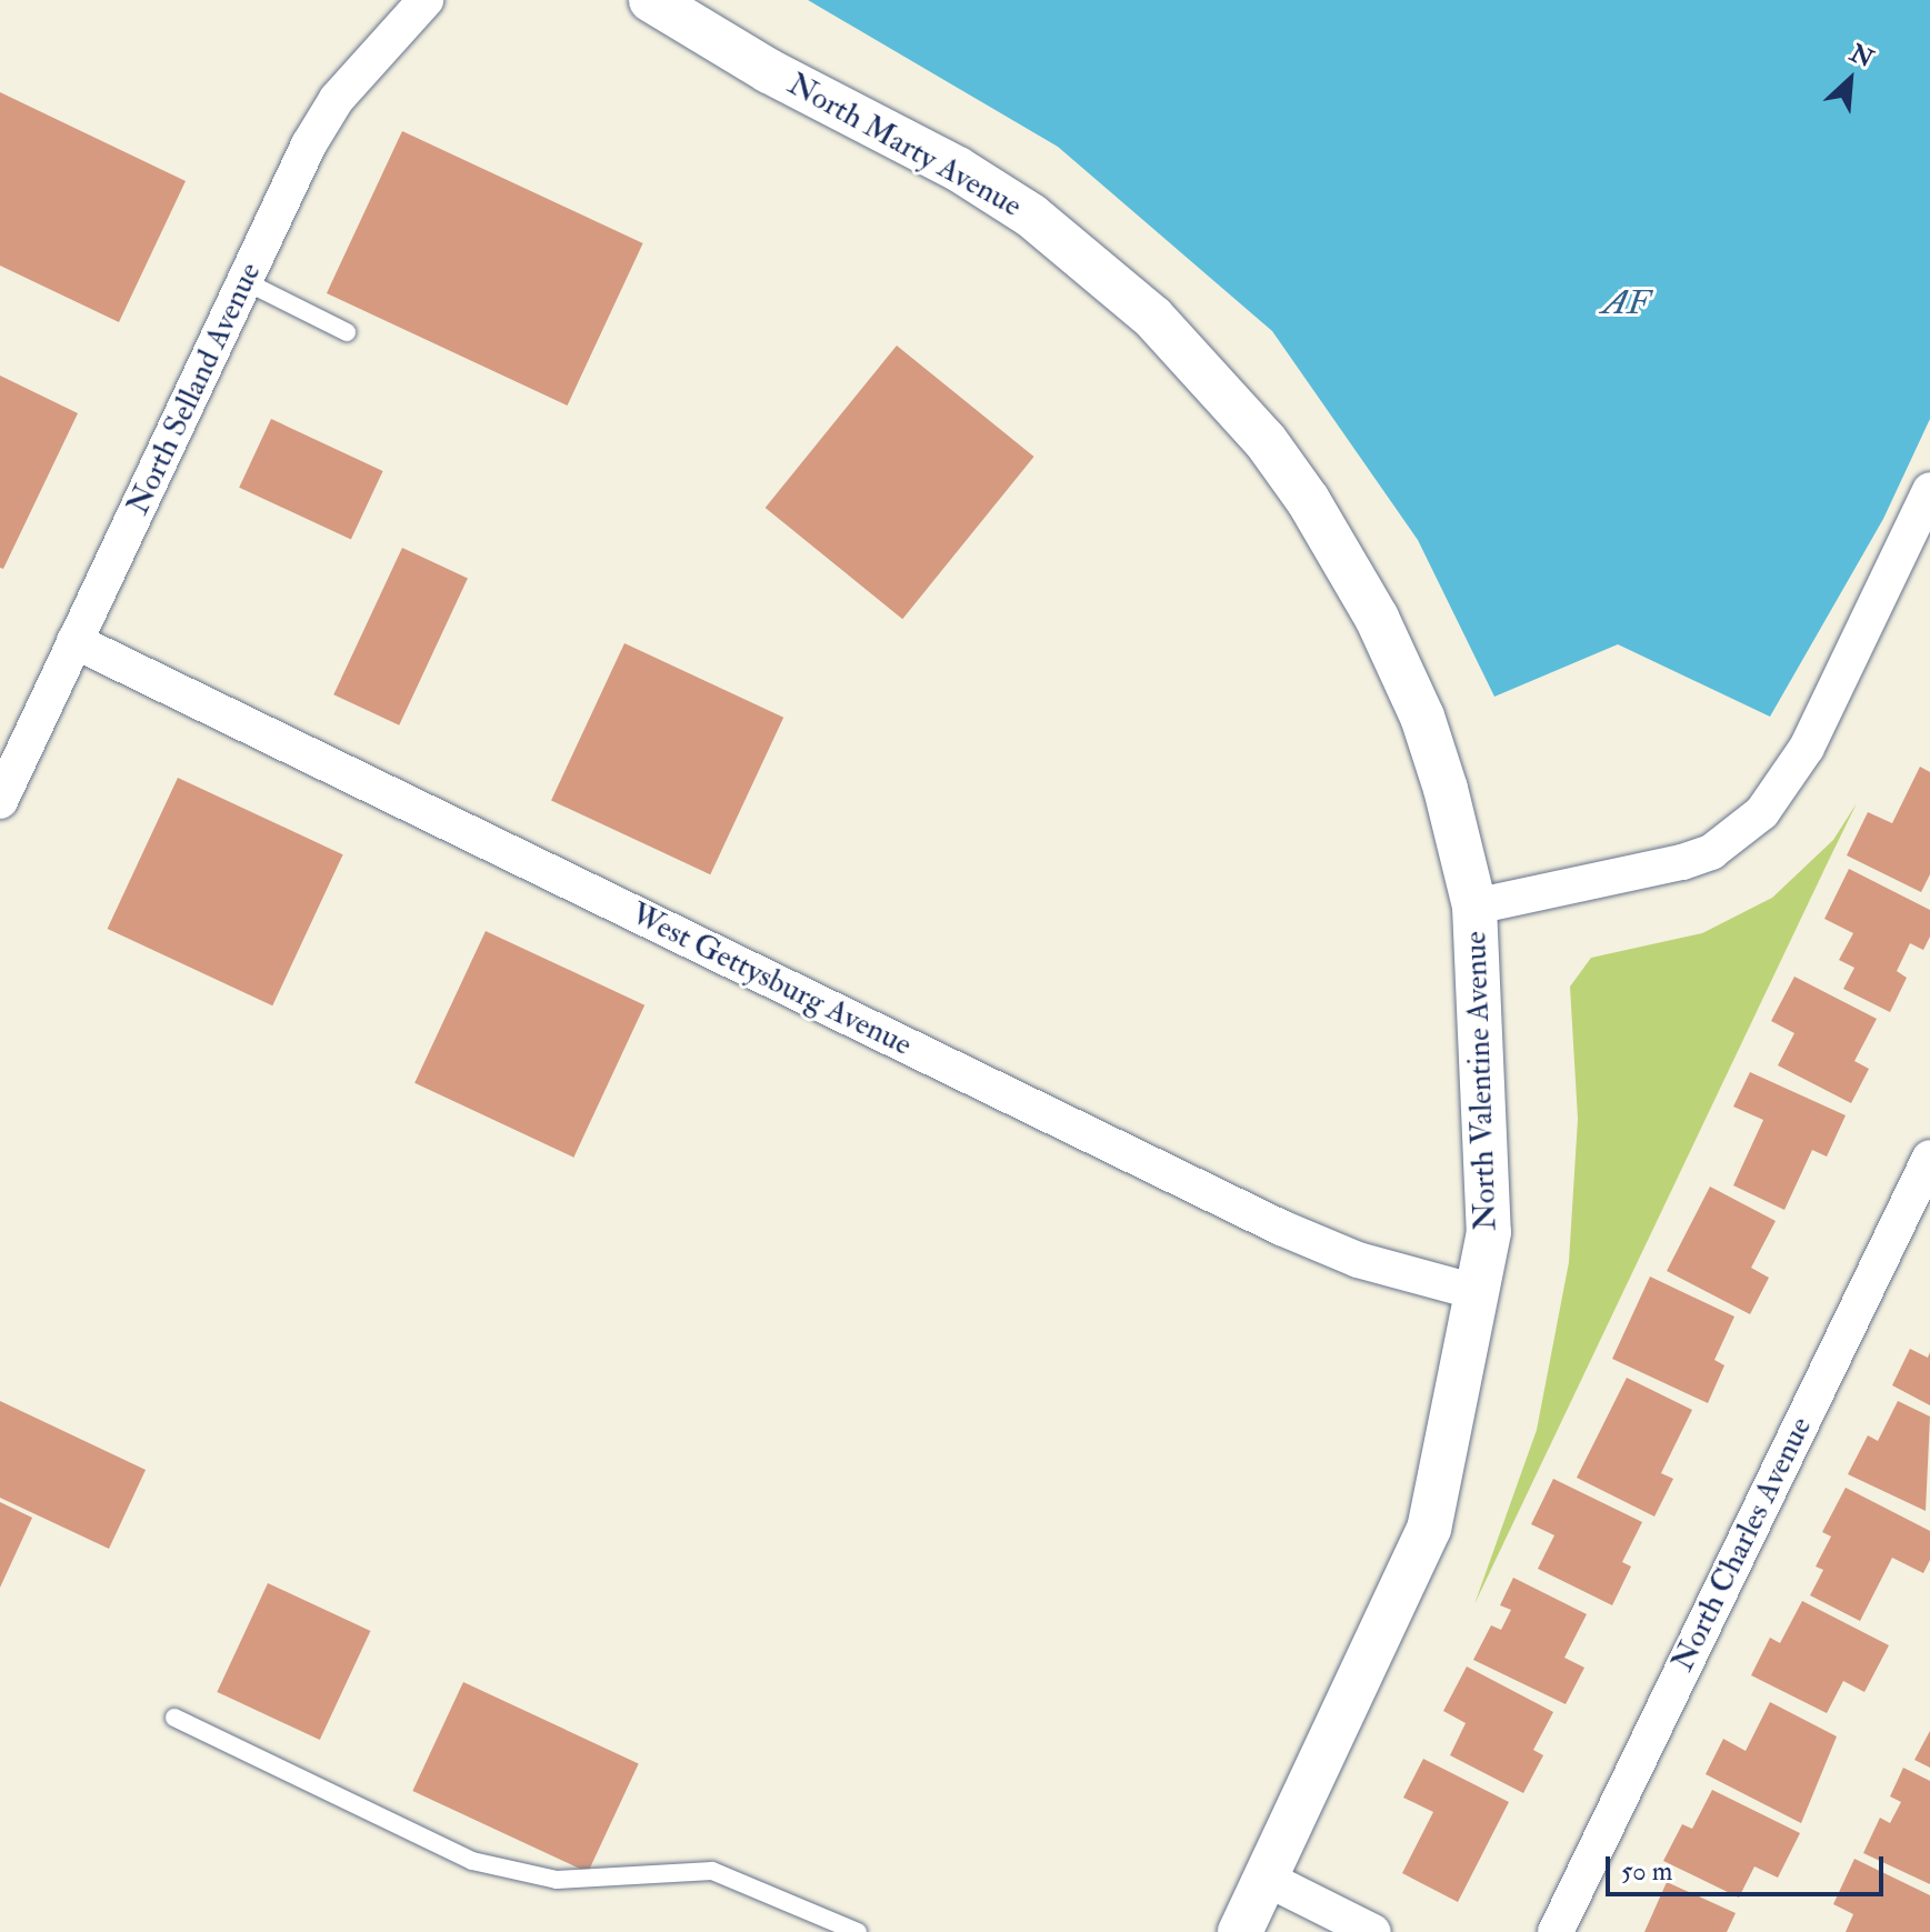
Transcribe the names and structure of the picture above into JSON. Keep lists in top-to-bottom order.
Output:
{
  "streets": {
    "street": [
      "North Marty Avenue",
      "North Selland Avenue",
      "West Gettysburg Avenue",
      "North Valentine Avenue",
      "North Charles Avenue"
    ]
  },
  "crossings": [
    ["North Marty Avenue", "North Valentine Avenue"],
    ["North Selland Avenue", "West Gettysburg Avenue"],
    ["West Gettysburg Avenue", "North Valentine Avenue"]
  ],
  "water": ["AF"],
  "scale_bar": "50 m",
  "north": "top right"
}
